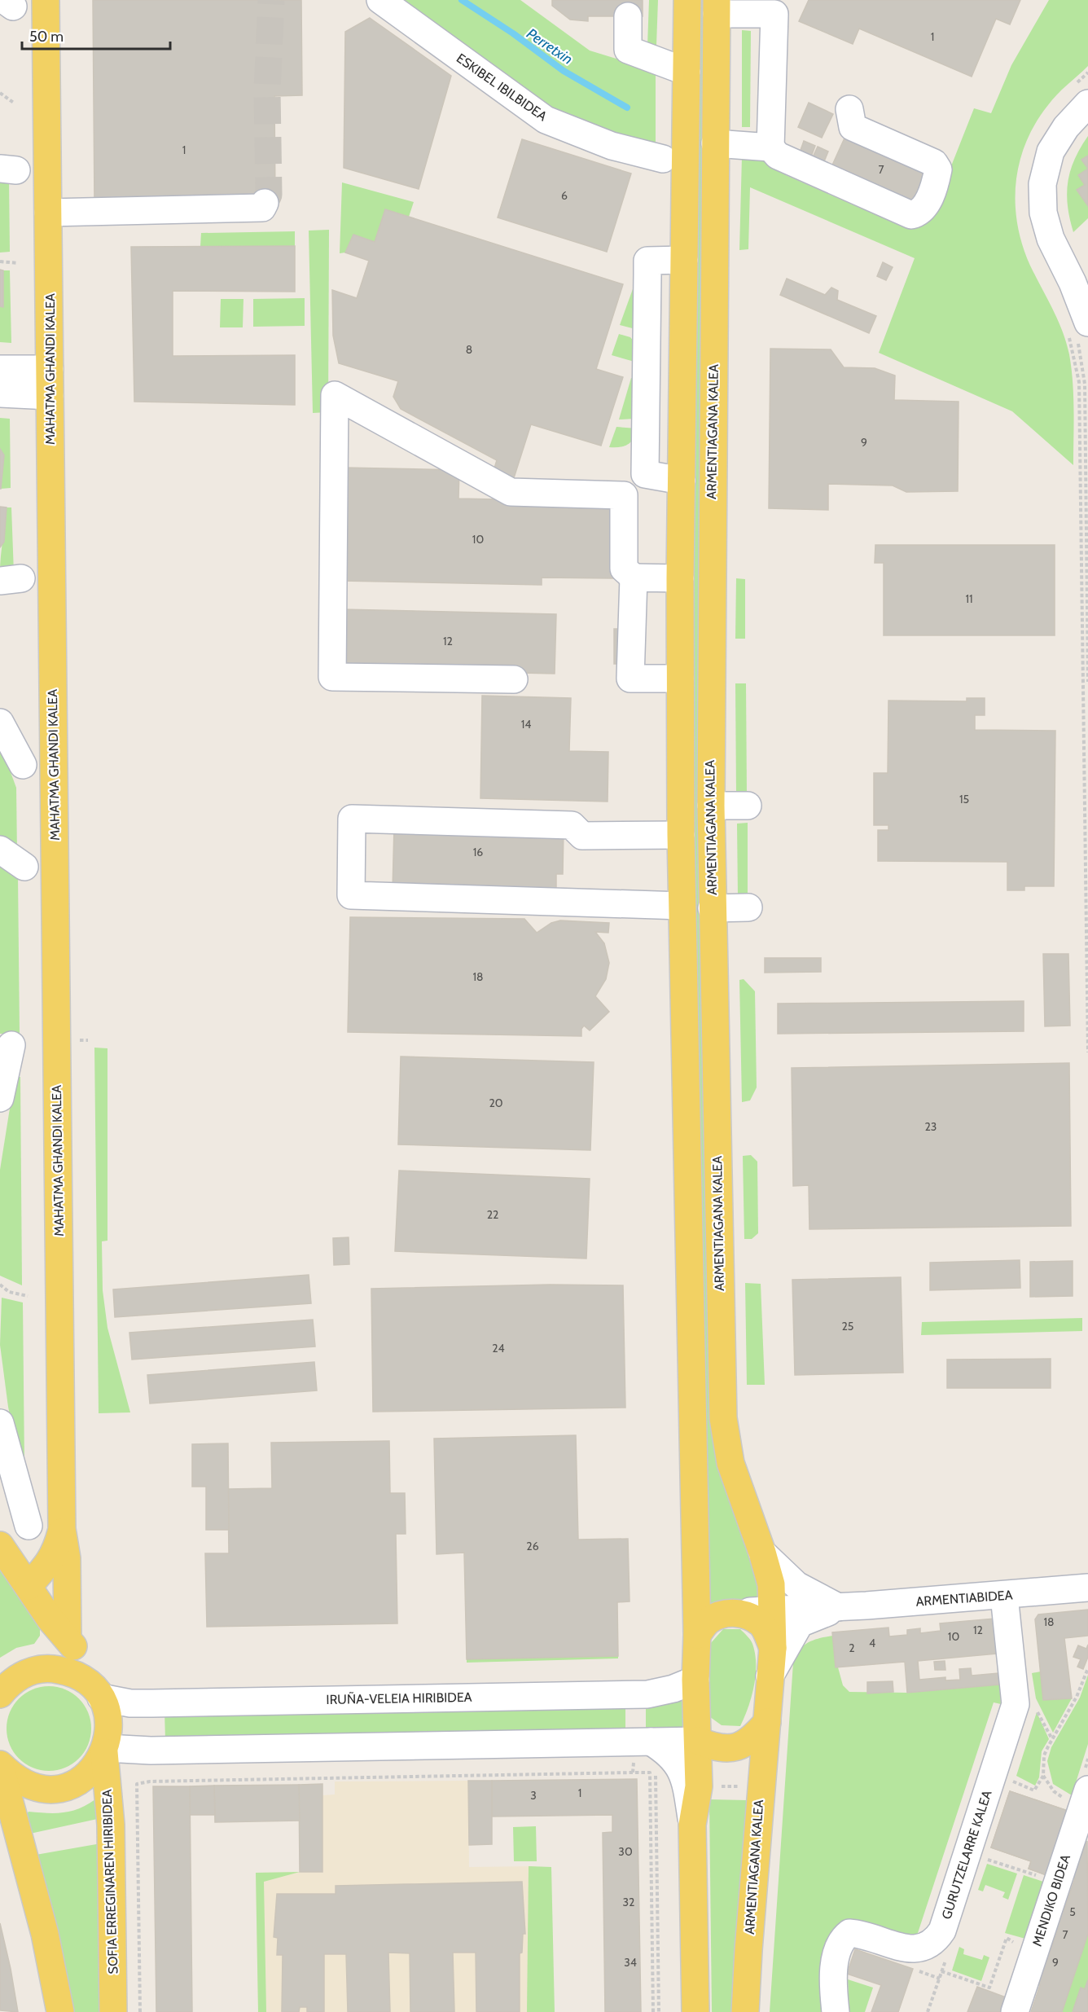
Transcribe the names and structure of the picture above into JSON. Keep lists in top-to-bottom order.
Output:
{
  "streets": {
    "main road": ["MAHATMA GHANDI KALEA", "ARMENTIAGANA KALEA", "SOFIA ERREGINAREN HIRIBIDEA"],
    "street": [
      "ESKIBEL IBILBIDEA",
      "ARMENTIABIDEA",
      "IRUÑA-VELEIA HIRIBIDEA",
      "GURUTZELARRE KALEA",
      "MENDIKO BIDEA"
    ]
  },
  "crossings": [
    ["ARMENTIAGANA KALEA", "ARMENTIABIDEA"],
    ["ARMENTIABIDEA", "GURUTZELARRE KALEA"],
    ["IRUÑA-VELEIA HIRIBIDEA", "SOFIA ERREGINAREN HIRIBIDEA"]
  ],
  "water": ["Perretxin"],
  "house_numbers": [
    "1",
    "1",
    "7",
    "6",
    "8",
    "9",
    "10",
    "11",
    "12",
    "14",
    "15",
    "16",
    "18",
    "20",
    "23",
    "22",
    "25",
    "24",
    "26",
    "18",
    "12",
    "10",
    "4",
    "2",
    "1",
    "3",
    "30",
    "32",
    "5",
    "7",
    "34",
    "9"
  ],
  "scale_bar": "50 m"
}
